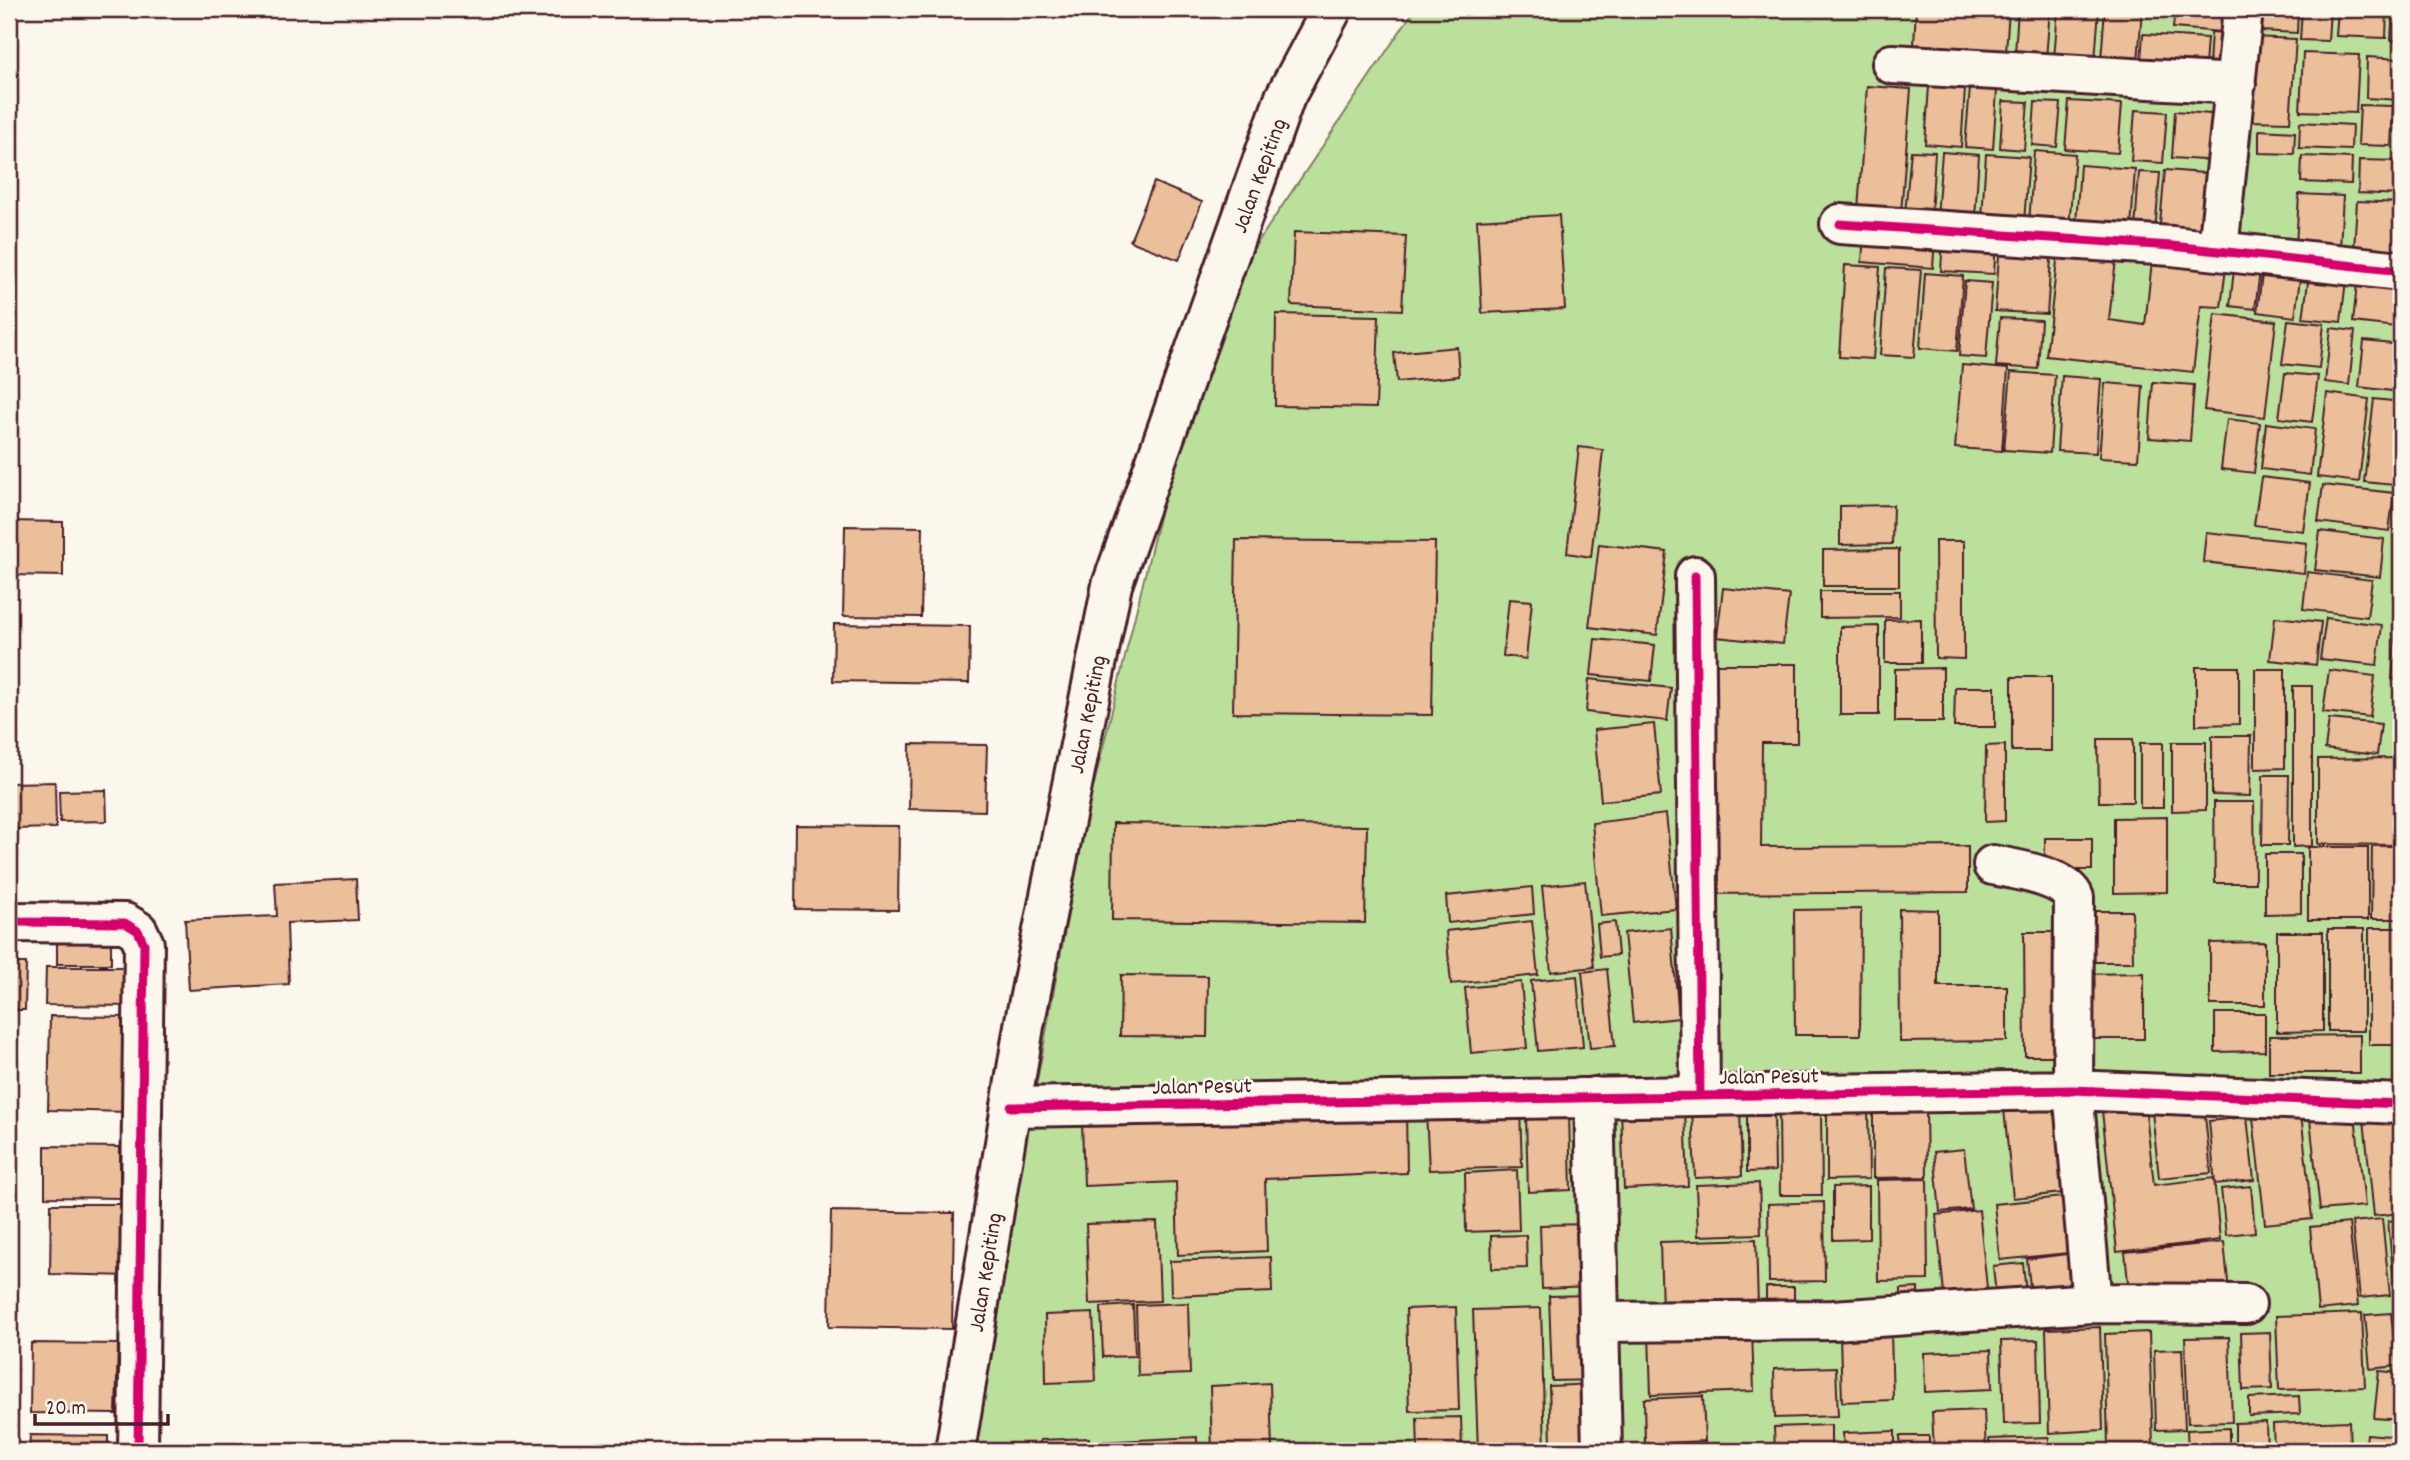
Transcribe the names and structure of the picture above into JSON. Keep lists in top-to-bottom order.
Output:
{
  "streets": {
    "street": ["Jalan Kepiting", "Jalan Pesut"]
  },
  "crossings": [
    ["Jalan Kepiting", "Jalan Pesut"]
  ],
  "scale_bar": "20 m"
}
